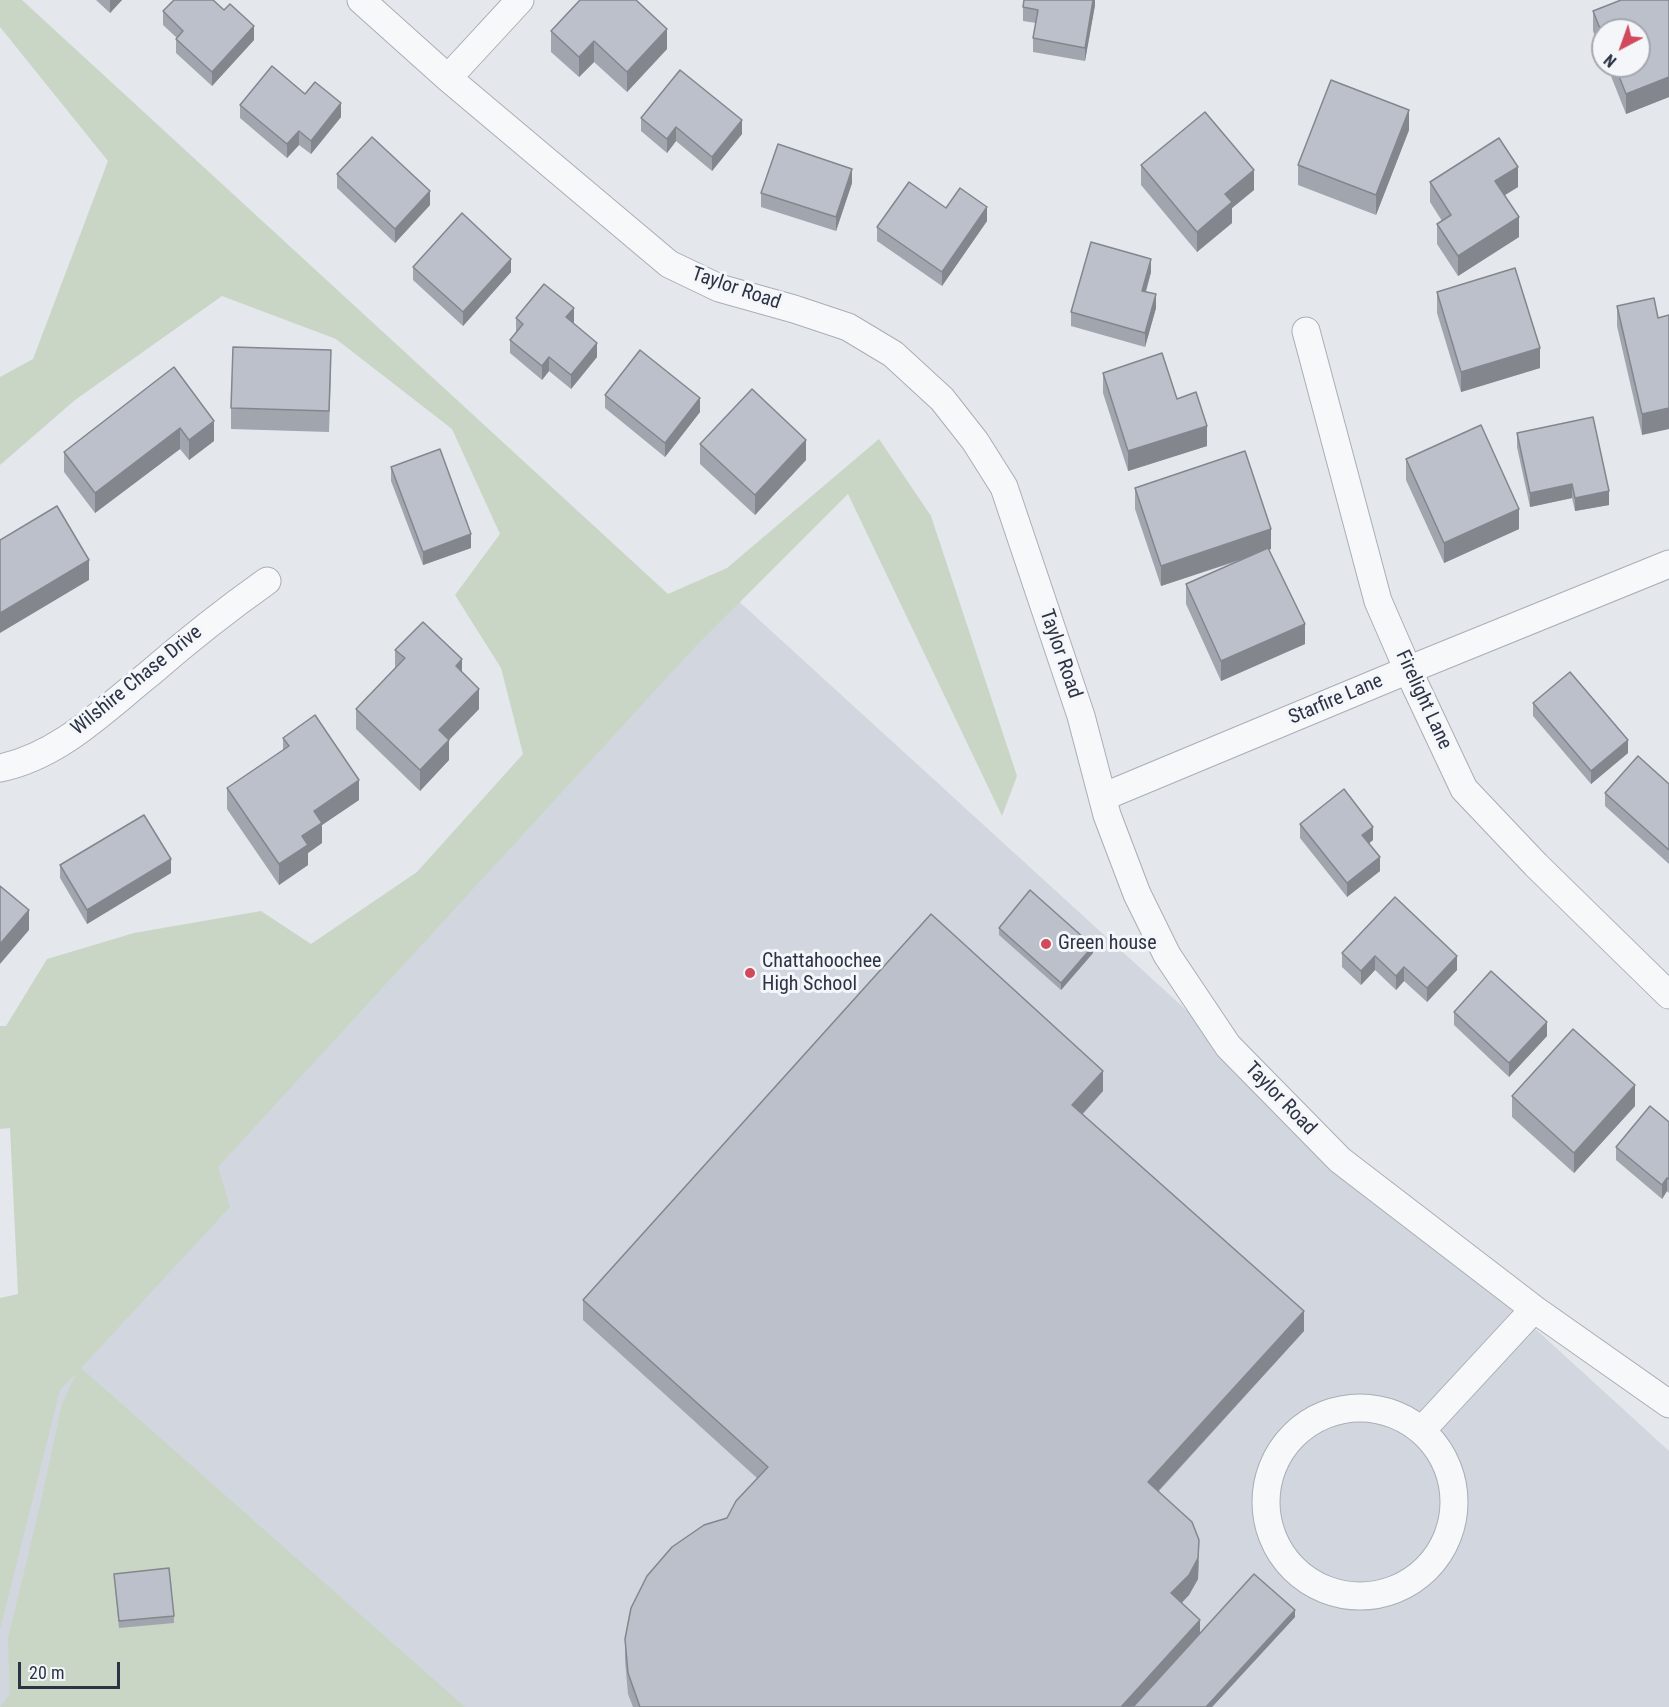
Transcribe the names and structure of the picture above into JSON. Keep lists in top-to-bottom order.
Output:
{
  "streets": {
    "street": [
      "Taylor Road",
      "Wilshire Chase Drive",
      "Starfire Lane",
      "Firelight Lane"
    ]
  },
  "crossings": [
    ["Taylor Road", "Starfire Lane"],
    ["Starfire Lane", "Firelight Lane"]
  ],
  "places": ["Green house", "Chattahoochee High School"],
  "scale_bar": "20 m",
  "north": "bottom left"
}
